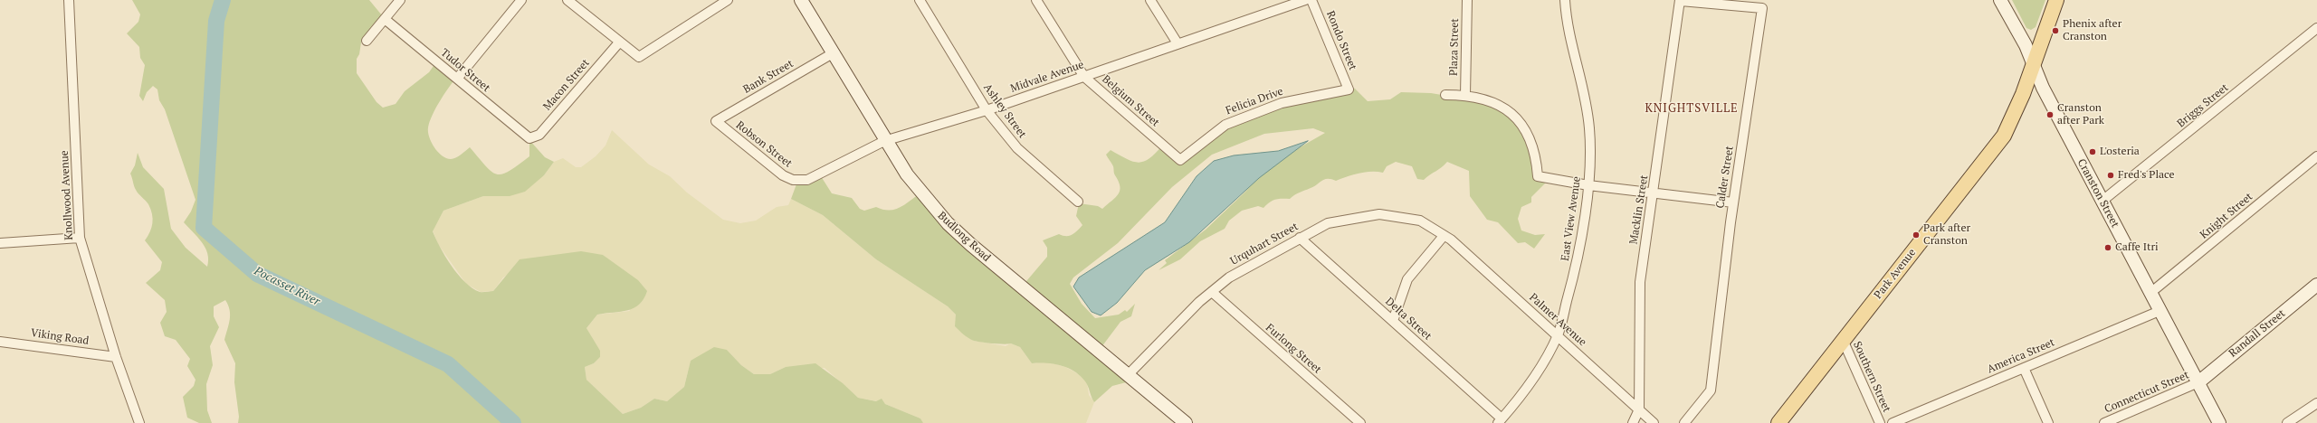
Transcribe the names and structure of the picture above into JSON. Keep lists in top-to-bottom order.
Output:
{
  "streets": {
    "main road": [
      "Cranston Street",
      "Budlong Road",
      "Park Avenue",
      "Randall Street"
    ],
    "street": [
      "Rondo Street",
      "Plaza Street",
      "Tudor Street",
      "Bank Street",
      "Midvale Avenue",
      "Macon Street",
      "Belgium Street",
      "Felicia Drive",
      "Briggs Street",
      "Ashley Street",
      "Robson Street",
      "Calder Street",
      "Knollwood Avenue",
      "Macklin Street",
      "Knight Street",
      "East View Avenue",
      "Urquhart Street",
      "Delta Street",
      "Palmer Avenue",
      "Viking Road",
      "Furlong Street",
      "America Street",
      "Southern Street",
      "Connecticut Street"
    ]
  },
  "crossings": [
    ["Rondo Street", "Felicia Drive"],
    ["Tudor Street", "Macon Street"],
    ["Bank Street", "Robson Street"],
    ["Bank Street", "Budlong Road"],
    ["Midvale Avenue", "Belgium Street"],
    ["Midvale Avenue", "Ashley Street"],
    ["Midvale Avenue", "Robson Street"],
    ["Midvale Avenue", "Budlong Road"],
    ["Belgium Street", "Felicia Drive"],
    ["Briggs Street", "Cranston Street"],
    ["Calder Street", "Macklin Street"],
    ["Cranston Street", "Knight Street"],
    ["Cranston Street", "Park Avenue"],
    ["Cranston Street", "Randall Street"],
    ["Cranston Street", "America Street"],
    ["Cranston Street", "Connecticut Street"],
    ["Knollwood Avenue", "Viking Road"],
    ["Macklin Street", "Palmer Avenue"],
    ["East View Avenue", "Delta Street"],
    ["East View Avenue", "Palmer Avenue"],
    ["Budlong Road", "Urquhart Street"],
    ["Urquhart Street", "Delta Street"],
    ["Urquhart Street", "Palmer Avenue"],
    ["Urquhart Street", "Furlong Street"],
    ["Park Avenue", "Southern Street"],
    ["Randall Street", "Connecticut Street"]
  ],
  "districts": ["KNIGHTSVILLE"],
  "water": ["Pocasset River"],
  "places": [
    "Phenix after Cranston",
    "Cranston after Park",
    "L'osteria",
    "Fred's Place",
    "Park after Cranston",
    "Caffe Itri"
  ]
}
